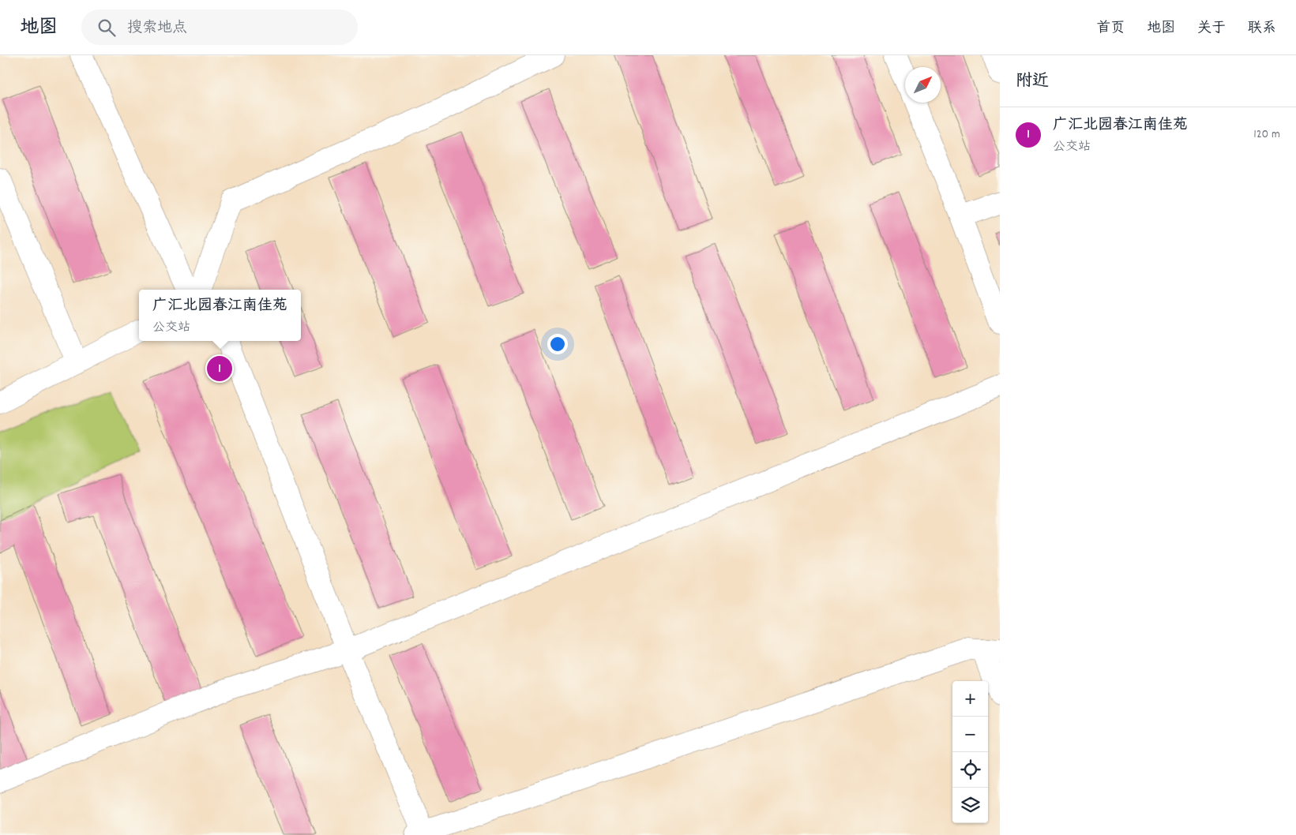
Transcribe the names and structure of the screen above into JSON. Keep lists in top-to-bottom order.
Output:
{
  "north": "top right",
  "page": {
    "header": "地图",
    "search": "搜索地点",
    "nav": [
      "首页",
      "地图",
      "关于",
      "联系"
    ],
    "heading": "附近",
    "list": [
      {
        "mark": "1",
        "name": "广汇北园春江南佳苑",
        "note": "公交站",
        "value": "120 m"
      }
    ],
    "popup": ["广汇北园春江南佳苑", "公交站"],
    "pins": "1",
    "map_buttons": ["+", "−"]
  }
}
